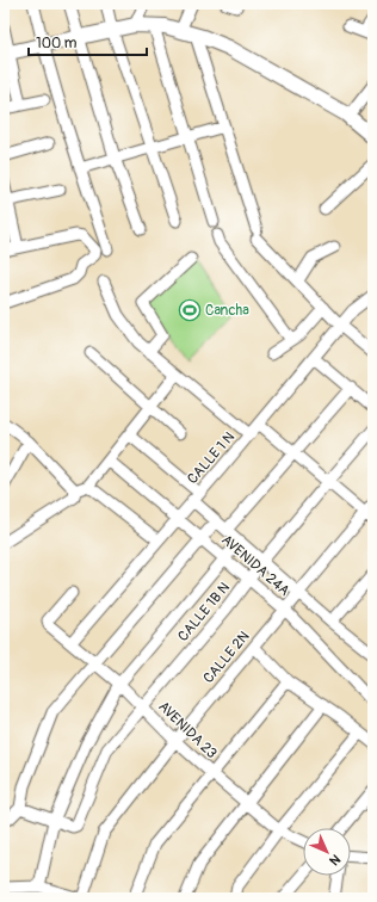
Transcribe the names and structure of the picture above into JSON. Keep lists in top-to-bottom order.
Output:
{
  "streets": {
    "street": [
      "CALLE 1 N",
      "AVENIDA 24A",
      "CALLE 1B N",
      "CALLE 2N",
      "AVENIDA 23"
    ]
  },
  "crossings": [
    ["CALLE 1 N", "AVENIDA 24A"],
    ["CALLE 1 N", "AVENIDA 23"],
    ["AVENIDA 24A", "CALLE 1B N"],
    ["AVENIDA 24A", "CALLE 2N"],
    ["CALLE 1B N", "AVENIDA 23"],
    ["CALLE 2N", "AVENIDA 23"]
  ],
  "places": {
    "sports": ["Cancha"]
  },
  "scale_bar": "100 m",
  "north": "bottom right"
}
